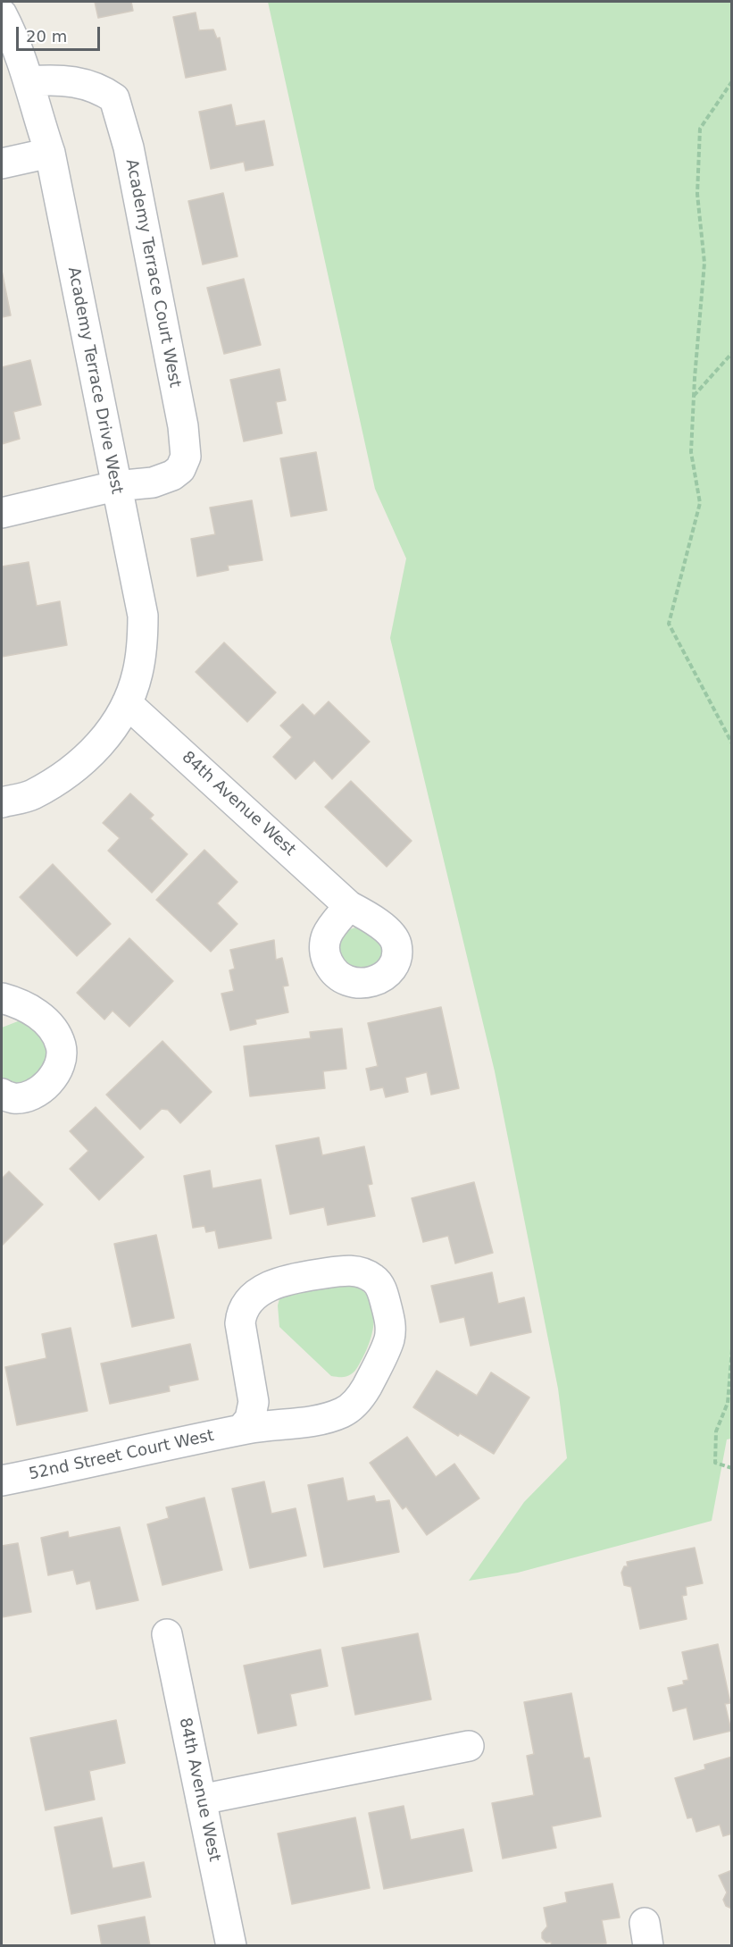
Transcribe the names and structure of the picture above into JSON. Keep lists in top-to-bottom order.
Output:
{
  "streets": {
    "street": [
      "Academy Terrace Court West",
      "Academy Terrace Drive West",
      "84th Avenue West",
      "52nd Street Court West"
    ]
  },
  "crossings": [
    ["Academy Terrace Court West", "Academy Terrace Drive West"],
    ["Academy Terrace Drive West", "84th Avenue West"]
  ],
  "scale_bar": "20 m"
}
